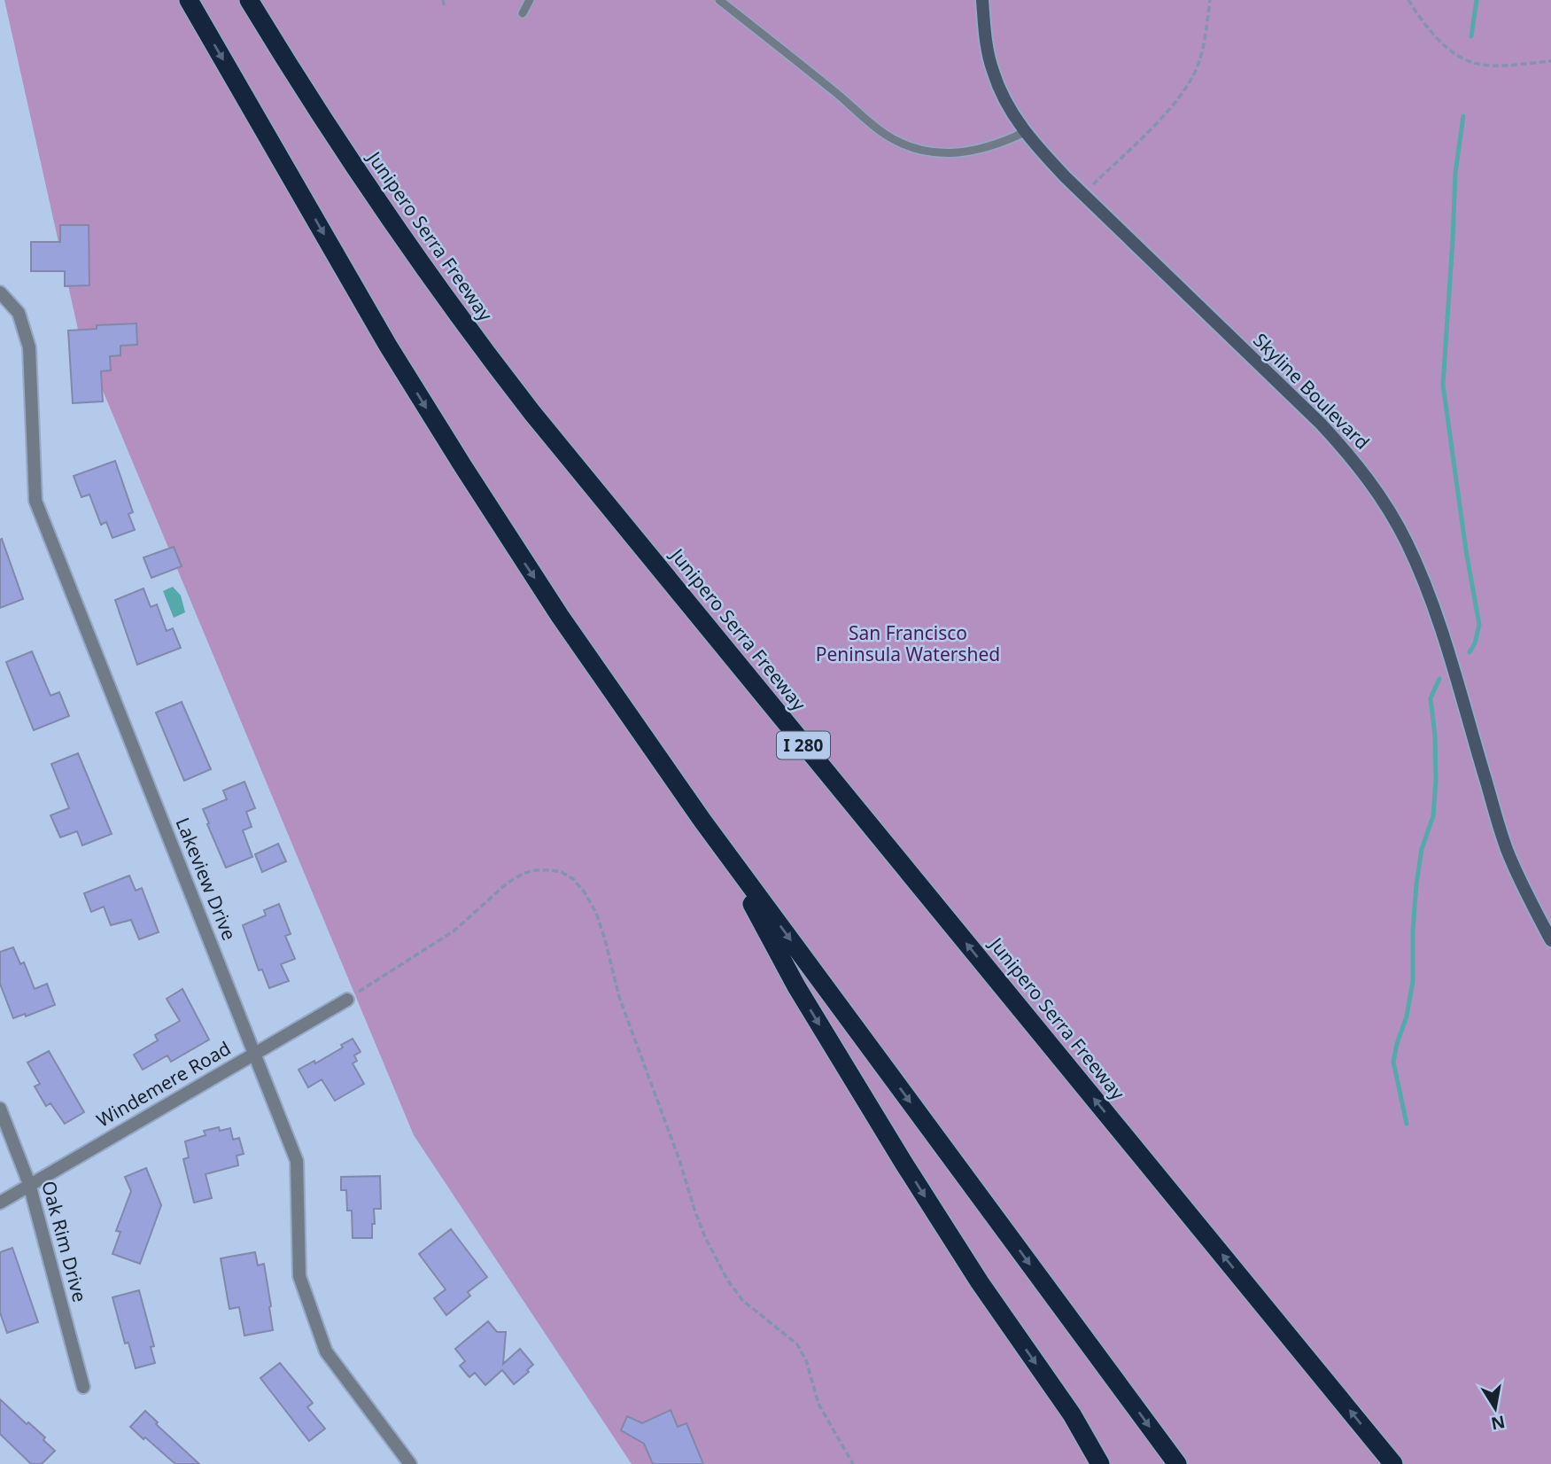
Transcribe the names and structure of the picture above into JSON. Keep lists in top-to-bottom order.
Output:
{
  "streets": {
    "highway": ["Junipero Serra Freeway", "I 280"],
    "street": [
      "Skyline Boulevard",
      "Lakeview Drive",
      "Windemere Road",
      "Oak Rim Drive"
    ]
  },
  "crossings": [
    ["Lakeview Drive", "Windemere Road"],
    ["Windemere Road", "Oak Rim Drive"]
  ],
  "parks": ["San Francisco Peninsula Watershed"],
  "north": "bottom"
}
